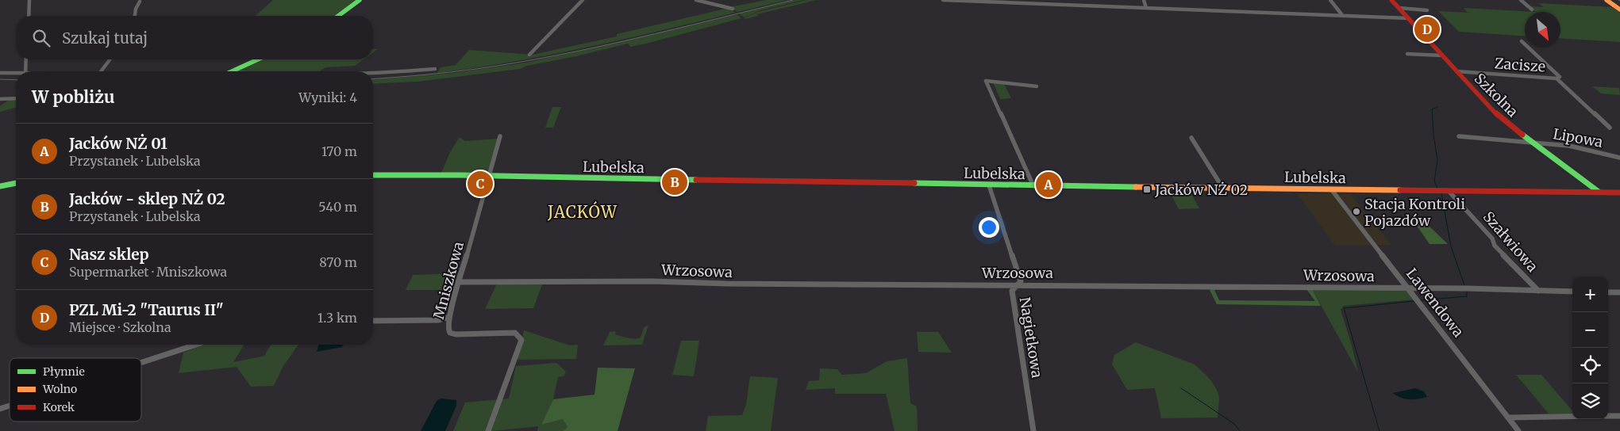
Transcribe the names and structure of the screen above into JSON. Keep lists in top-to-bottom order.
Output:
{
  "streets": {
    "main road": ["Szkolna", "Lubelska"],
    "street": [
      "Zacisze",
      "Lipowa",
      "Szałwiowa",
      "Wrzosowa",
      "Mniszkowa",
      "Lawendowa",
      "Nagietkowa"
    ]
  },
  "crossings": [
    ["Zacisze", "Szkolna"],
    ["Szkolna", "Lipowa"],
    ["Szkolna", "Lubelska"],
    ["Lubelska", "Szałwiowa"],
    ["Lubelska", "Mniszkowa"],
    ["Lubelska", "Lawendowa"],
    ["Lubelska", "Nagietkowa"],
    ["Szałwiowa", "Wrzosowa"],
    ["Wrzosowa", "Mniszkowa"],
    ["Wrzosowa", "Lawendowa"],
    ["Wrzosowa", "Nagietkowa"]
  ],
  "districts": ["JACKÓW"],
  "places": {
    "transit": ["Jacków NŻ 02"],
    "other": ["Stacja Kontroli Pojazdów"]
  },
  "legend": ["Płynnie", "Wolno", "Korek"],
  "north": "bottom right",
  "page": {
    "pins": [
      "D",
      "B",
      "C",
      "A"
    ],
    "search": "Szukaj tutaj",
    "heading": ["W pobliżu", "Wyniki: 4"],
    "list": [
      {
        "mark": "A",
        "name": "Jacków NŻ 01",
        "note": "Przystanek · Lubelska",
        "value": "170 m"
      },
      {
        "mark": "B",
        "name": "Jacków - sklep NŻ 02",
        "note": "Przystanek · Lubelska",
        "value": "540 m"
      },
      {
        "mark": "C",
        "name": "Nasz sklep",
        "note": "Supermarket · Mniszkowa",
        "value": "870 m"
      },
      {
        "mark": "D",
        "name": "PZL Mi-2 \"Taurus II\"",
        "note": "Miejsce · Szkolna",
        "value": "1.3 km"
      }
    ],
    "map_buttons": ["+", "−"]
  }
}
